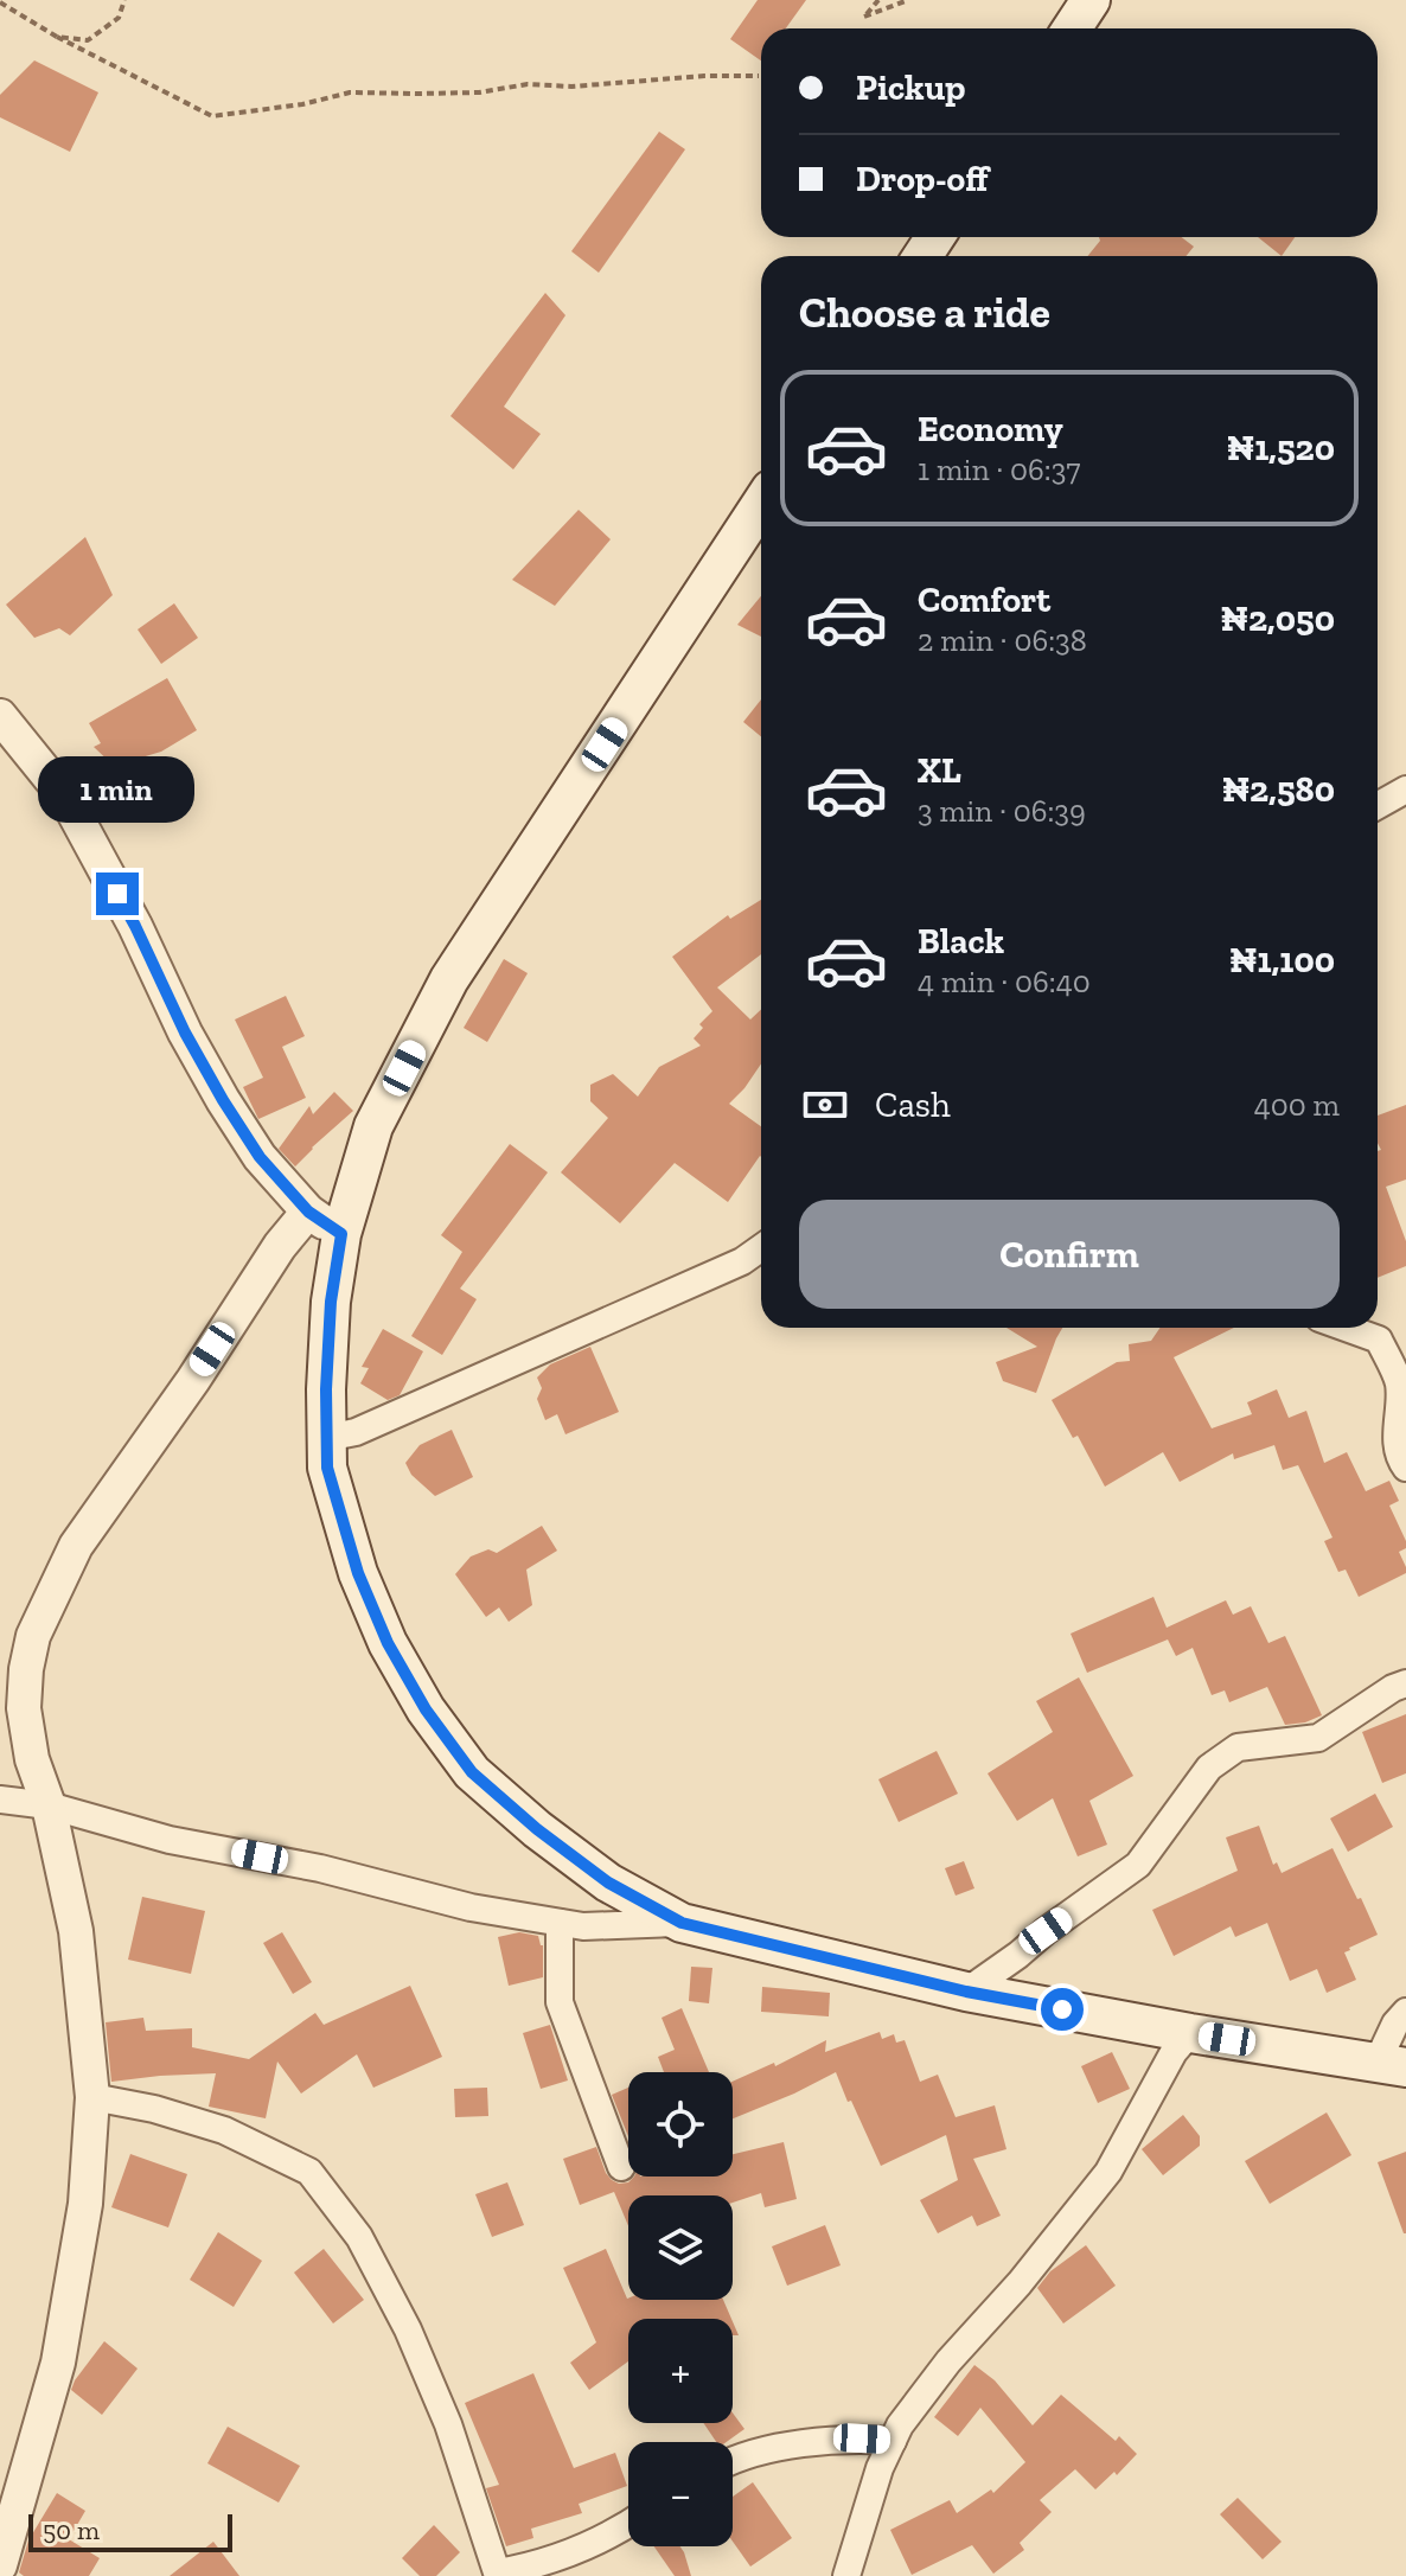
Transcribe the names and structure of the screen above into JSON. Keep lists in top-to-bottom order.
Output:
{
  "scale_bar": "50 m",
  "page": {
    "banner": ["Pickup", "Drop-off"],
    "heading": "Choose a ride",
    "list": [
      {
        "name": "Economy",
        "note": "1 min · 06:37",
        "value": "₦1,520"
      },
      {
        "name": "Comfort",
        "note": "2 min · 06:38",
        "value": "₦2,050"
      },
      {
        "name": "XL",
        "note": "3 min · 06:39",
        "value": "₦2,580"
      },
      {
        "name": "Black",
        "note": "4 min · 06:40",
        "value": "₦1,100"
      }
    ],
    "bubble": "1 min",
    "pay": ["Cash", "400 m"],
    "buttons": "Confirm",
    "map_buttons": ["+", "−"],
    "scale": "50 m"
  }
}
